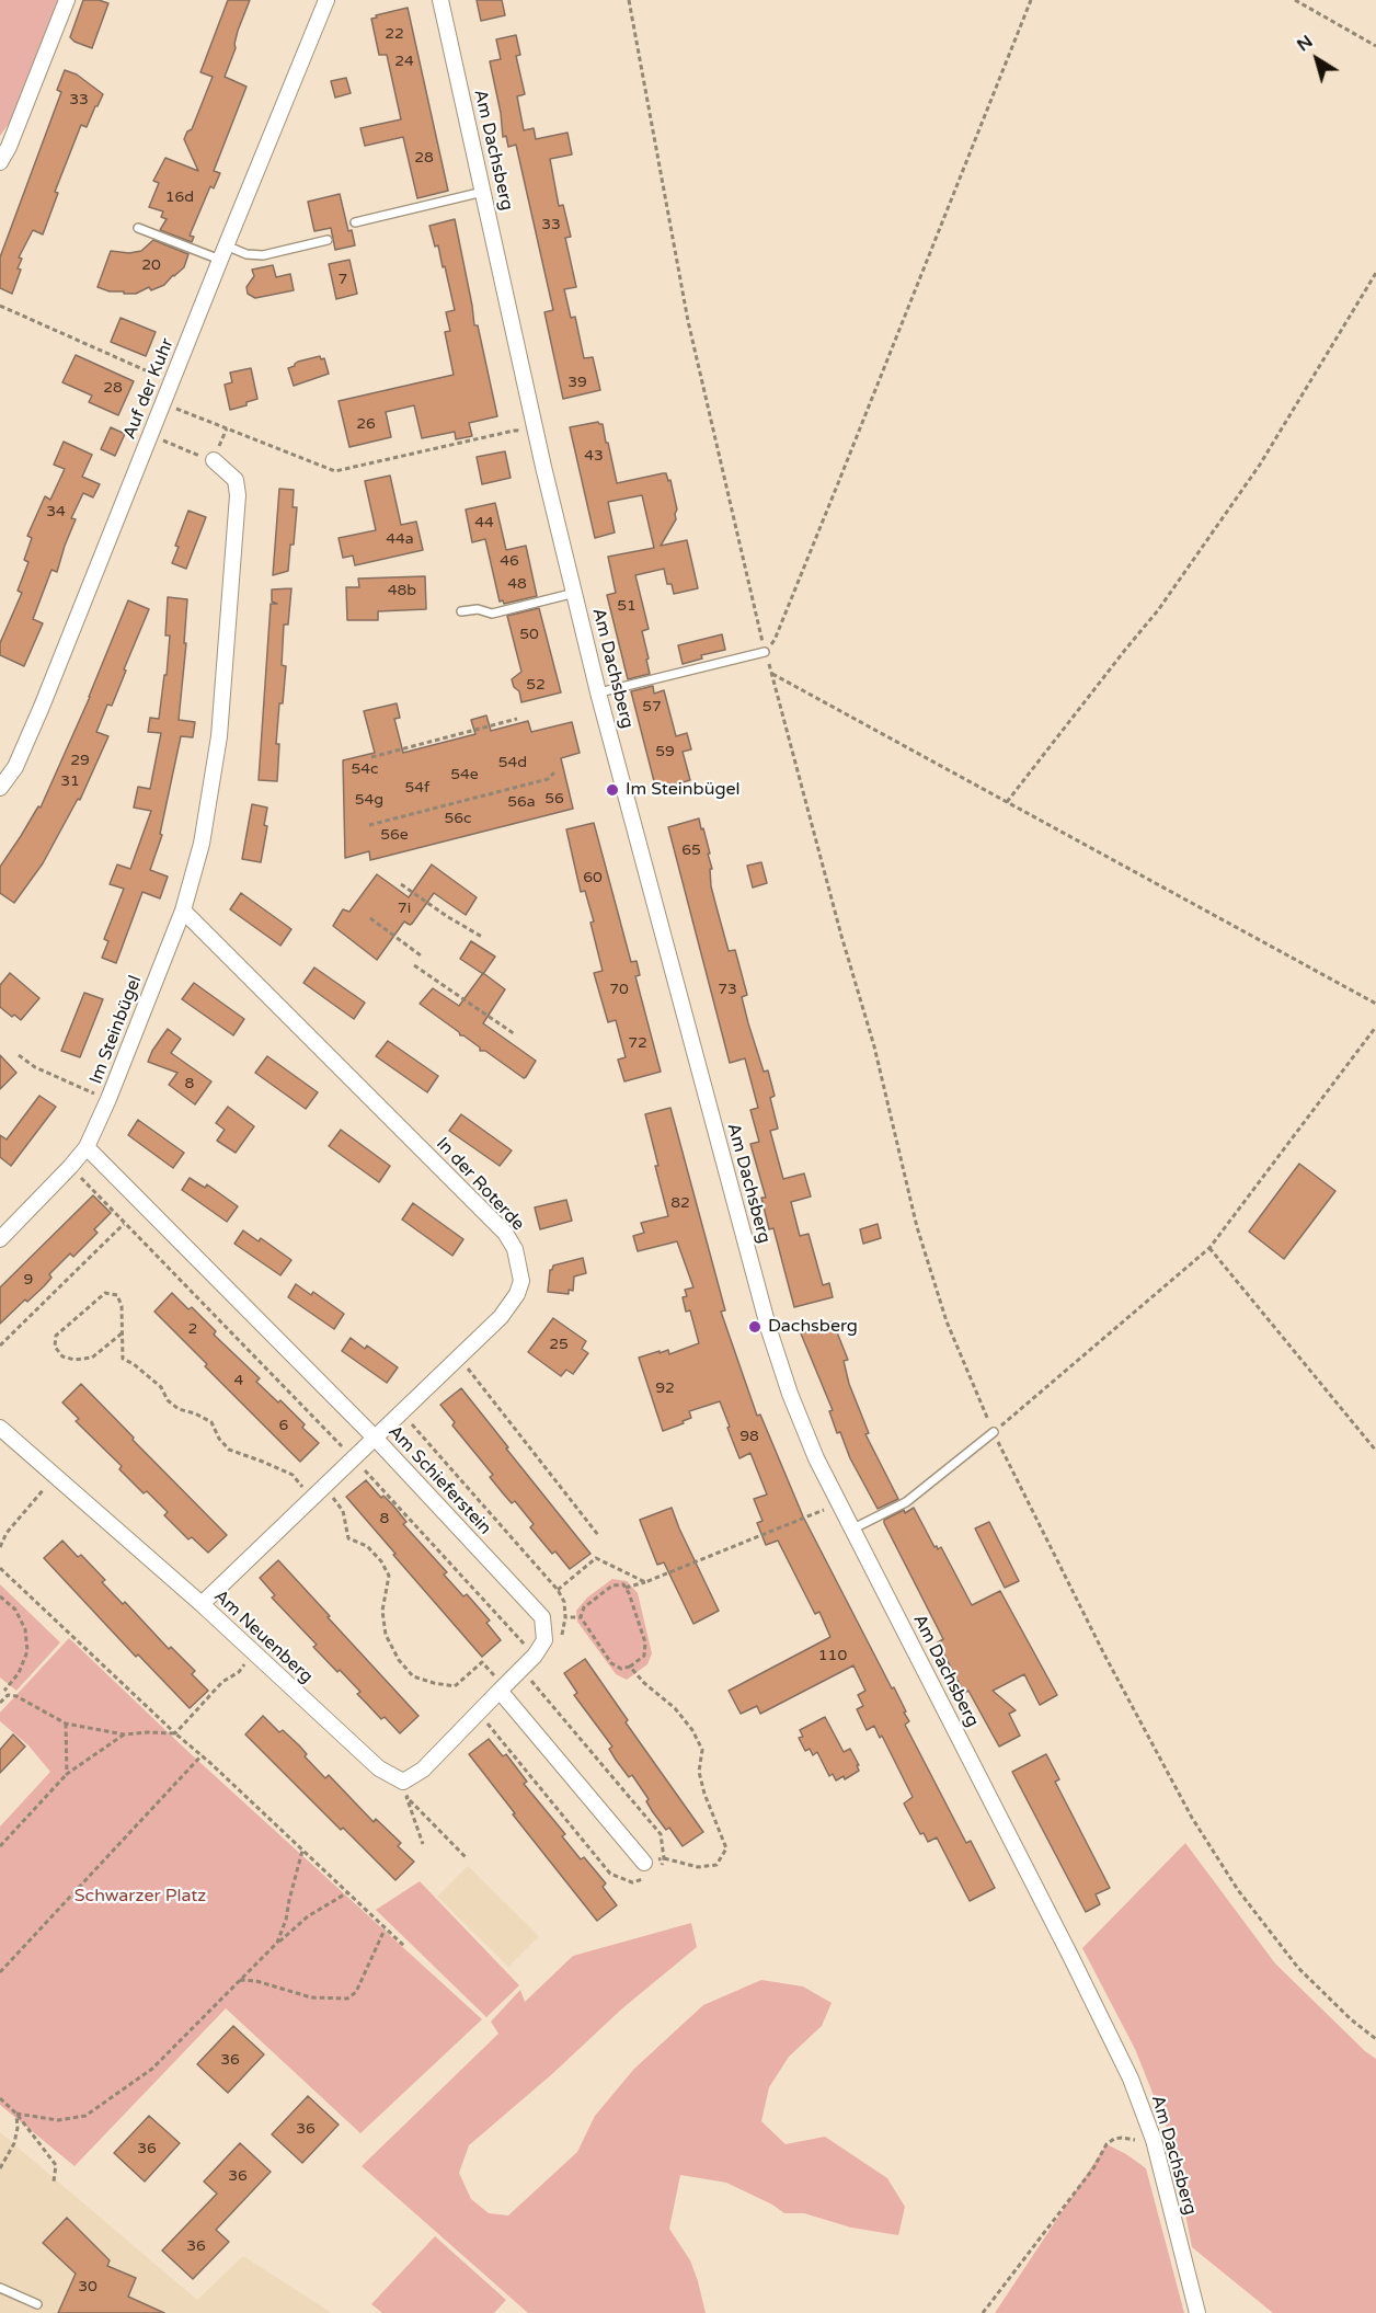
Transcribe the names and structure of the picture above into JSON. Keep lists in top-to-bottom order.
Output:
{
  "streets": {
    "street": [
      "Am Dachsberg",
      "Auf der Kuhr",
      "Im Steinbügel",
      "In der Roterde",
      "Am Schieferstein",
      "Am Neuenberg"
    ]
  },
  "crossings": [
    ["Im Steinbügel", "In der Roterde"],
    ["Im Steinbügel", "Am Schieferstein"],
    ["In der Roterde", "Am Schieferstein"],
    ["In der Roterde", "Am Neuenberg"]
  ],
  "parks": ["Schwarzer Platz"],
  "places": ["Im Steinbügel", "Dachsberg"],
  "house_numbers": [
    "22",
    "24",
    "33",
    "28",
    "16d",
    "33",
    "20",
    "7",
    "39",
    "28",
    "26",
    "43",
    "34",
    "44",
    "44a",
    "46",
    "48",
    "48b",
    "51",
    "50",
    "52",
    "57",
    "59",
    "29",
    "54d",
    "54c",
    "54e",
    "31",
    "54f",
    "56",
    "54g",
    "56a",
    "56c",
    "56e",
    "65",
    "60",
    "7i",
    "70",
    "73",
    "72",
    "8",
    "82",
    "9",
    "2",
    "25",
    "4",
    "92",
    "6",
    "98",
    "8",
    "110",
    "36",
    "36",
    "36",
    "36",
    "36",
    "30"
  ],
  "north": "top left"
}
